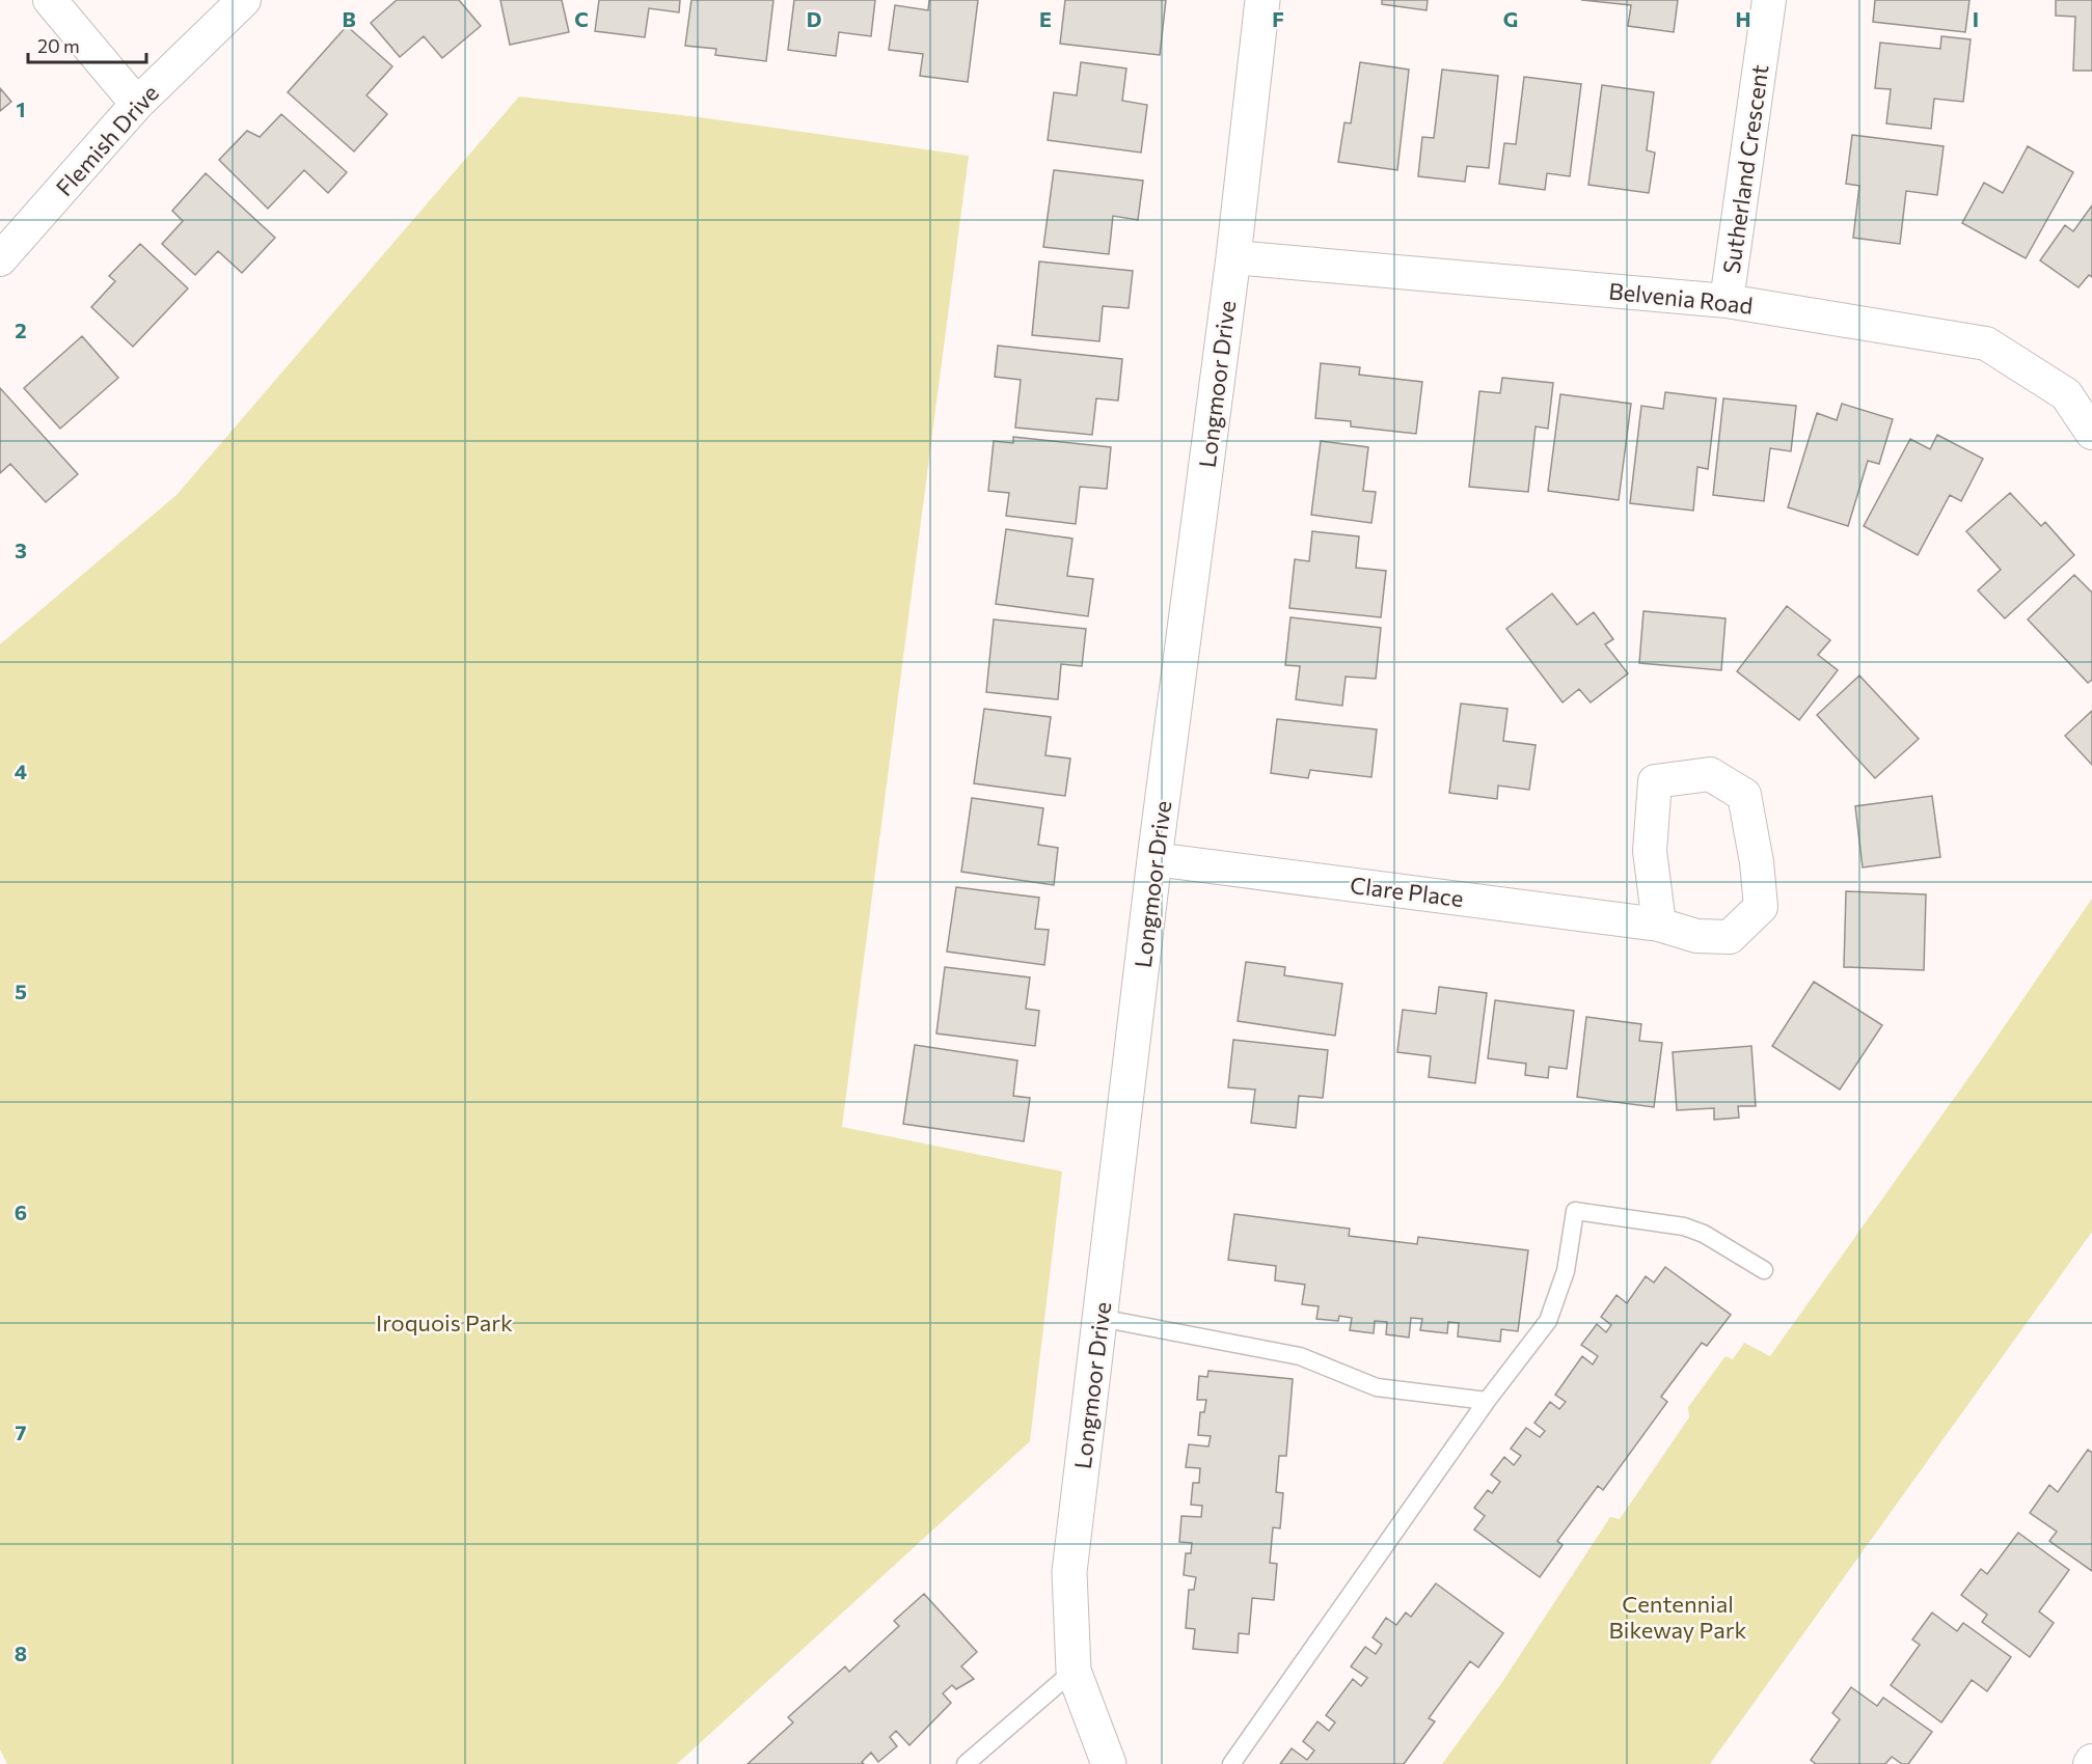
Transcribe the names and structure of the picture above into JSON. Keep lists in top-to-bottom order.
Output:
{
  "streets": {
    "street": [
      "Flemish Drive",
      "Sutherland Crescent",
      "Belvenia Road",
      "Longmoor Drive",
      "Clare Place"
    ]
  },
  "crossings": [
    ["Sutherland Crescent", "Belvenia Road"],
    ["Belvenia Road", "Longmoor Drive"],
    ["Longmoor Drive", "Clare Place"]
  ],
  "parks": ["Iroquois Park", "Centennial Bikeway Park"],
  "scale_bar": "20 m",
  "grid": {
    "columns": [
      "B",
      "C",
      "D",
      "E",
      "F",
      "G",
      "H",
      "I"
    ],
    "rows": [
      "1",
      "2",
      "3",
      "4",
      "5",
      "6",
      "7",
      "8"
    ]
  }
}
